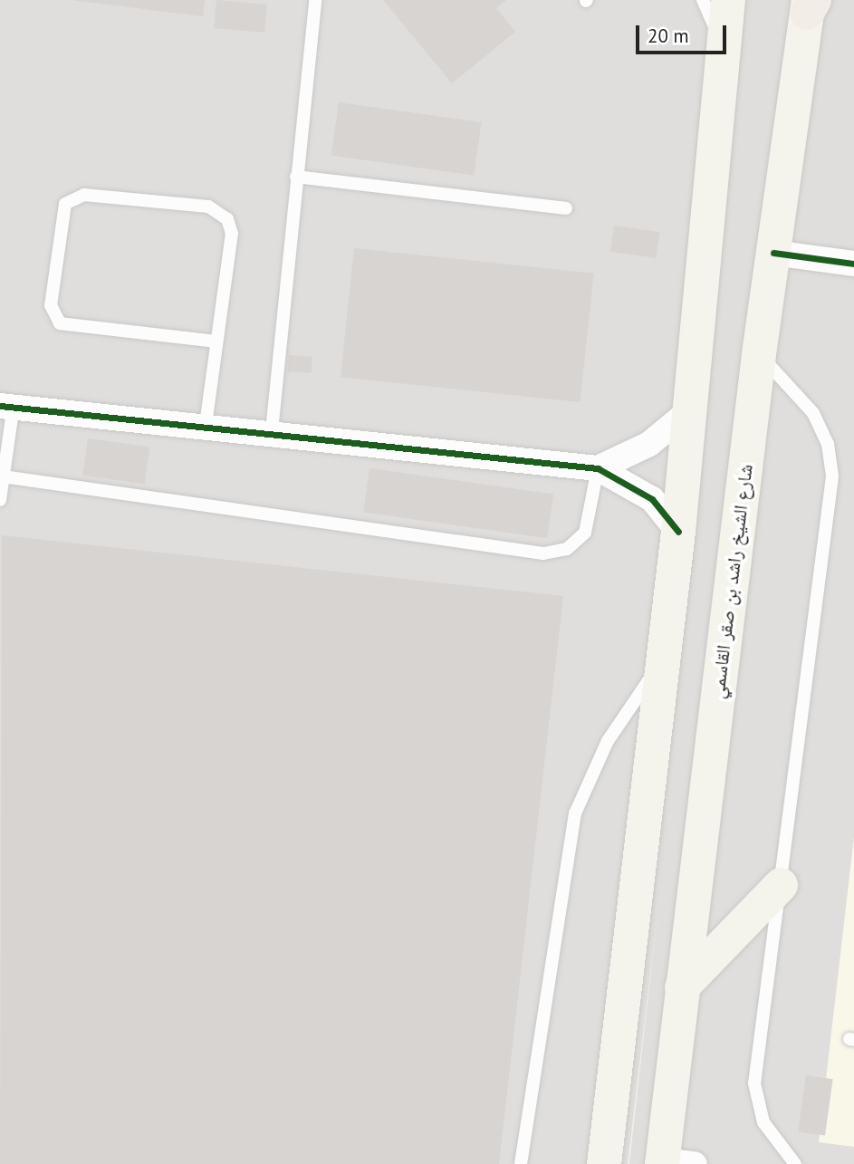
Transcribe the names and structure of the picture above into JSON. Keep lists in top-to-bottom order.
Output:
{
  "streets": {
    "main road": ["شارع الشيخ راشد بن صقر القاسمي"]
  },
  "scale_bar": "20 m"
}
